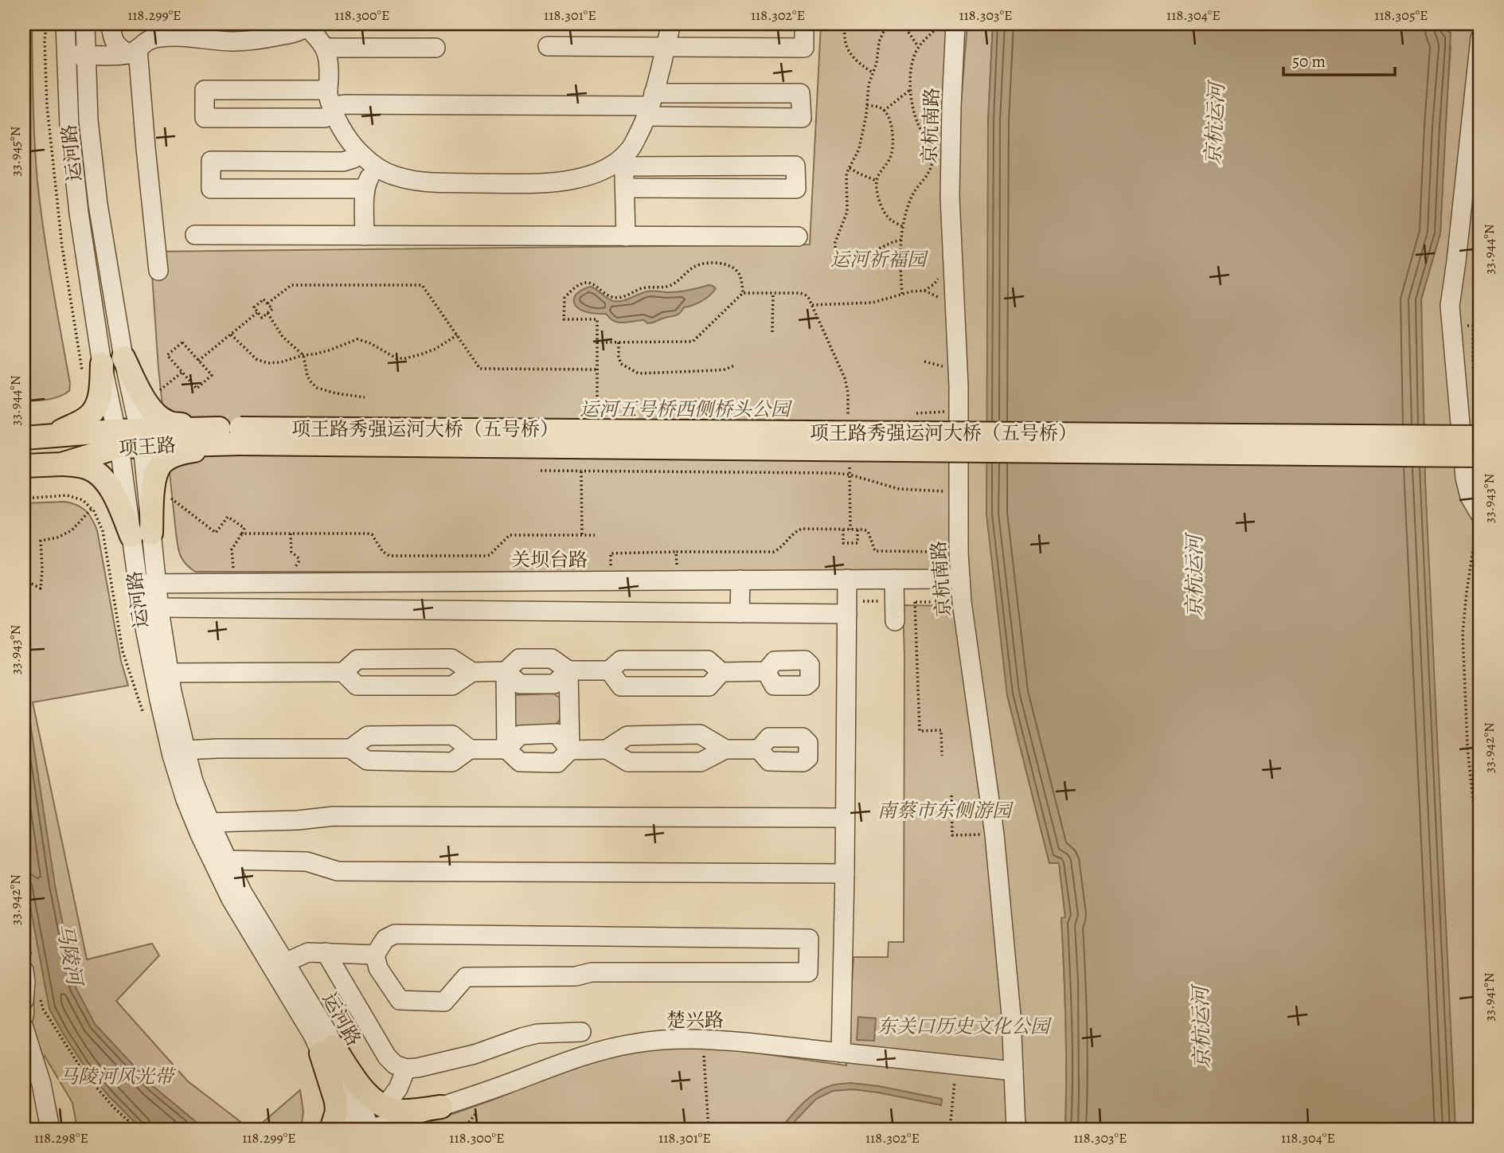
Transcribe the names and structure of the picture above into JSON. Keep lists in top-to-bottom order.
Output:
{
  "streets": {
    "main road": ["项王路秀强运河大桥（五号桥）", "项王路"],
    "street": [
      "京杭南路",
      "运河路",
      "关坝台路",
      "楚兴路"
    ]
  },
  "crossings": [
    ["京杭南路", "关坝台路"],
    ["京杭南路", "楚兴路"],
    ["运河路", "项王路"],
    ["运河路", "关坝台路"],
    ["项王路秀强运河大桥（五号桥）", "项王路"]
  ],
  "water": ["京杭运河", "马陵河"],
  "parks": [
    "运河祈福园",
    "运河五号桥西侧桥头公园",
    "南蔡市东侧游园",
    "东关口历史文化公园",
    "马陵河风光带"
  ],
  "scale_bar": "50 m",
  "coordinates": [
    "118.299°E",
    "118.300°E",
    "118.301°E",
    "118.302°E",
    "118.303°E",
    "118.304°E",
    "118.305°E",
    "33.945°N",
    "33.944°N",
    "33.943°N",
    "33.942°N",
    "33.941°N",
    "118.298°E"
  ]
}
